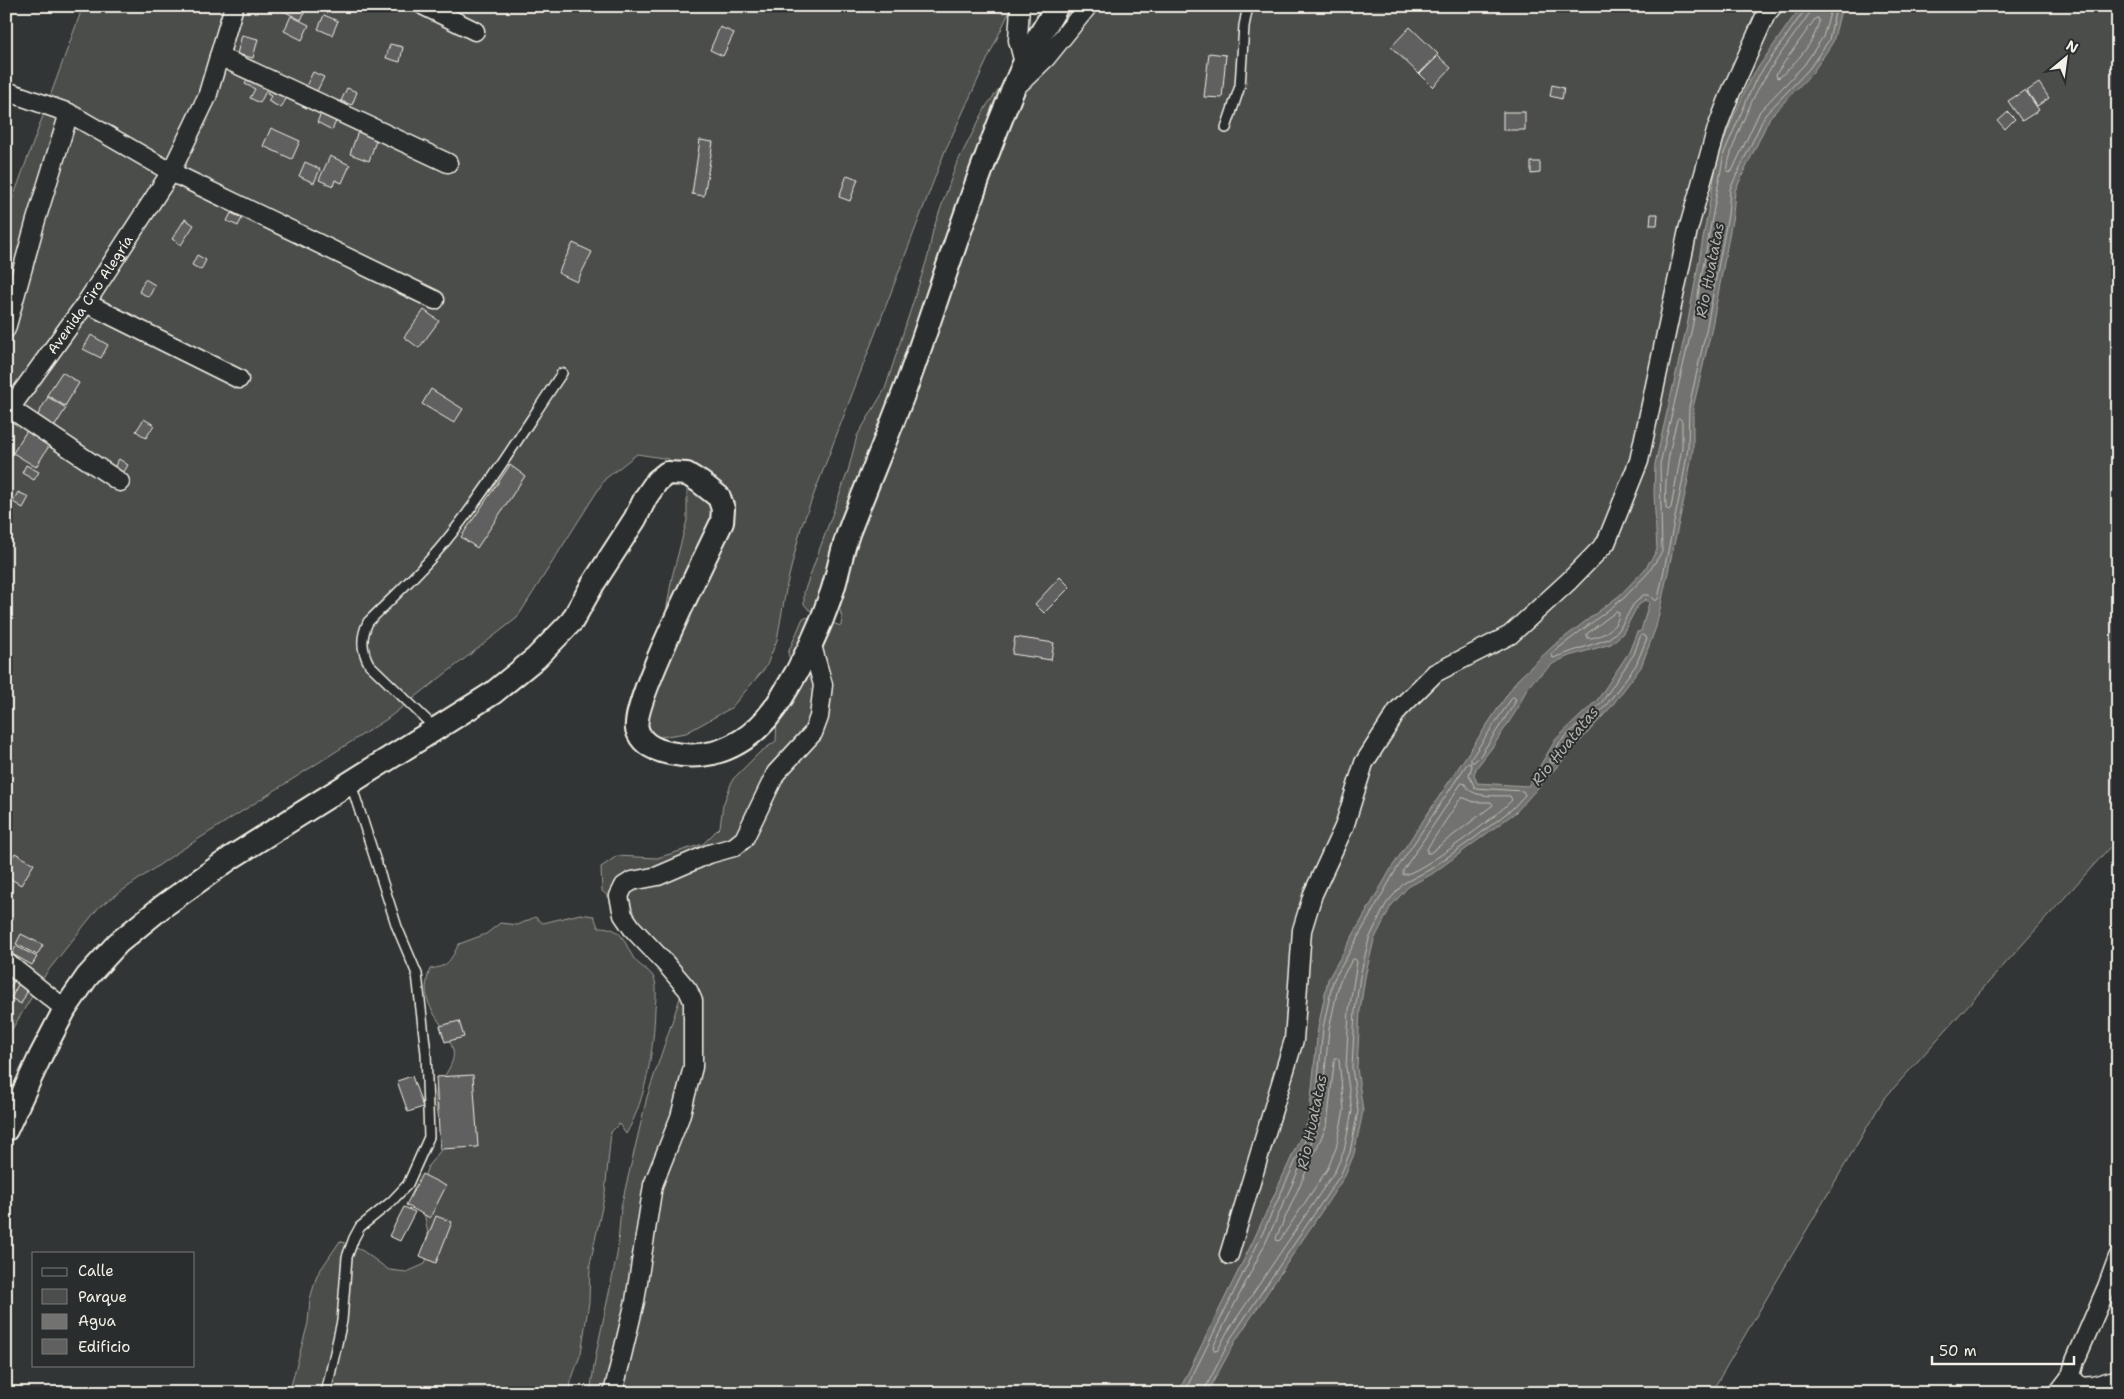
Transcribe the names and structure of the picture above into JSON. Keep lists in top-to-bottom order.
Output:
{
  "streets": {
    "street": ["Avenida Ciro Alegría"]
  },
  "water": ["Rio Huatatas"],
  "legend": [
    "Calle",
    "Parque",
    "Agua",
    "Edificio"
  ],
  "scale_bar": "50 m",
  "north": "top right"
}
